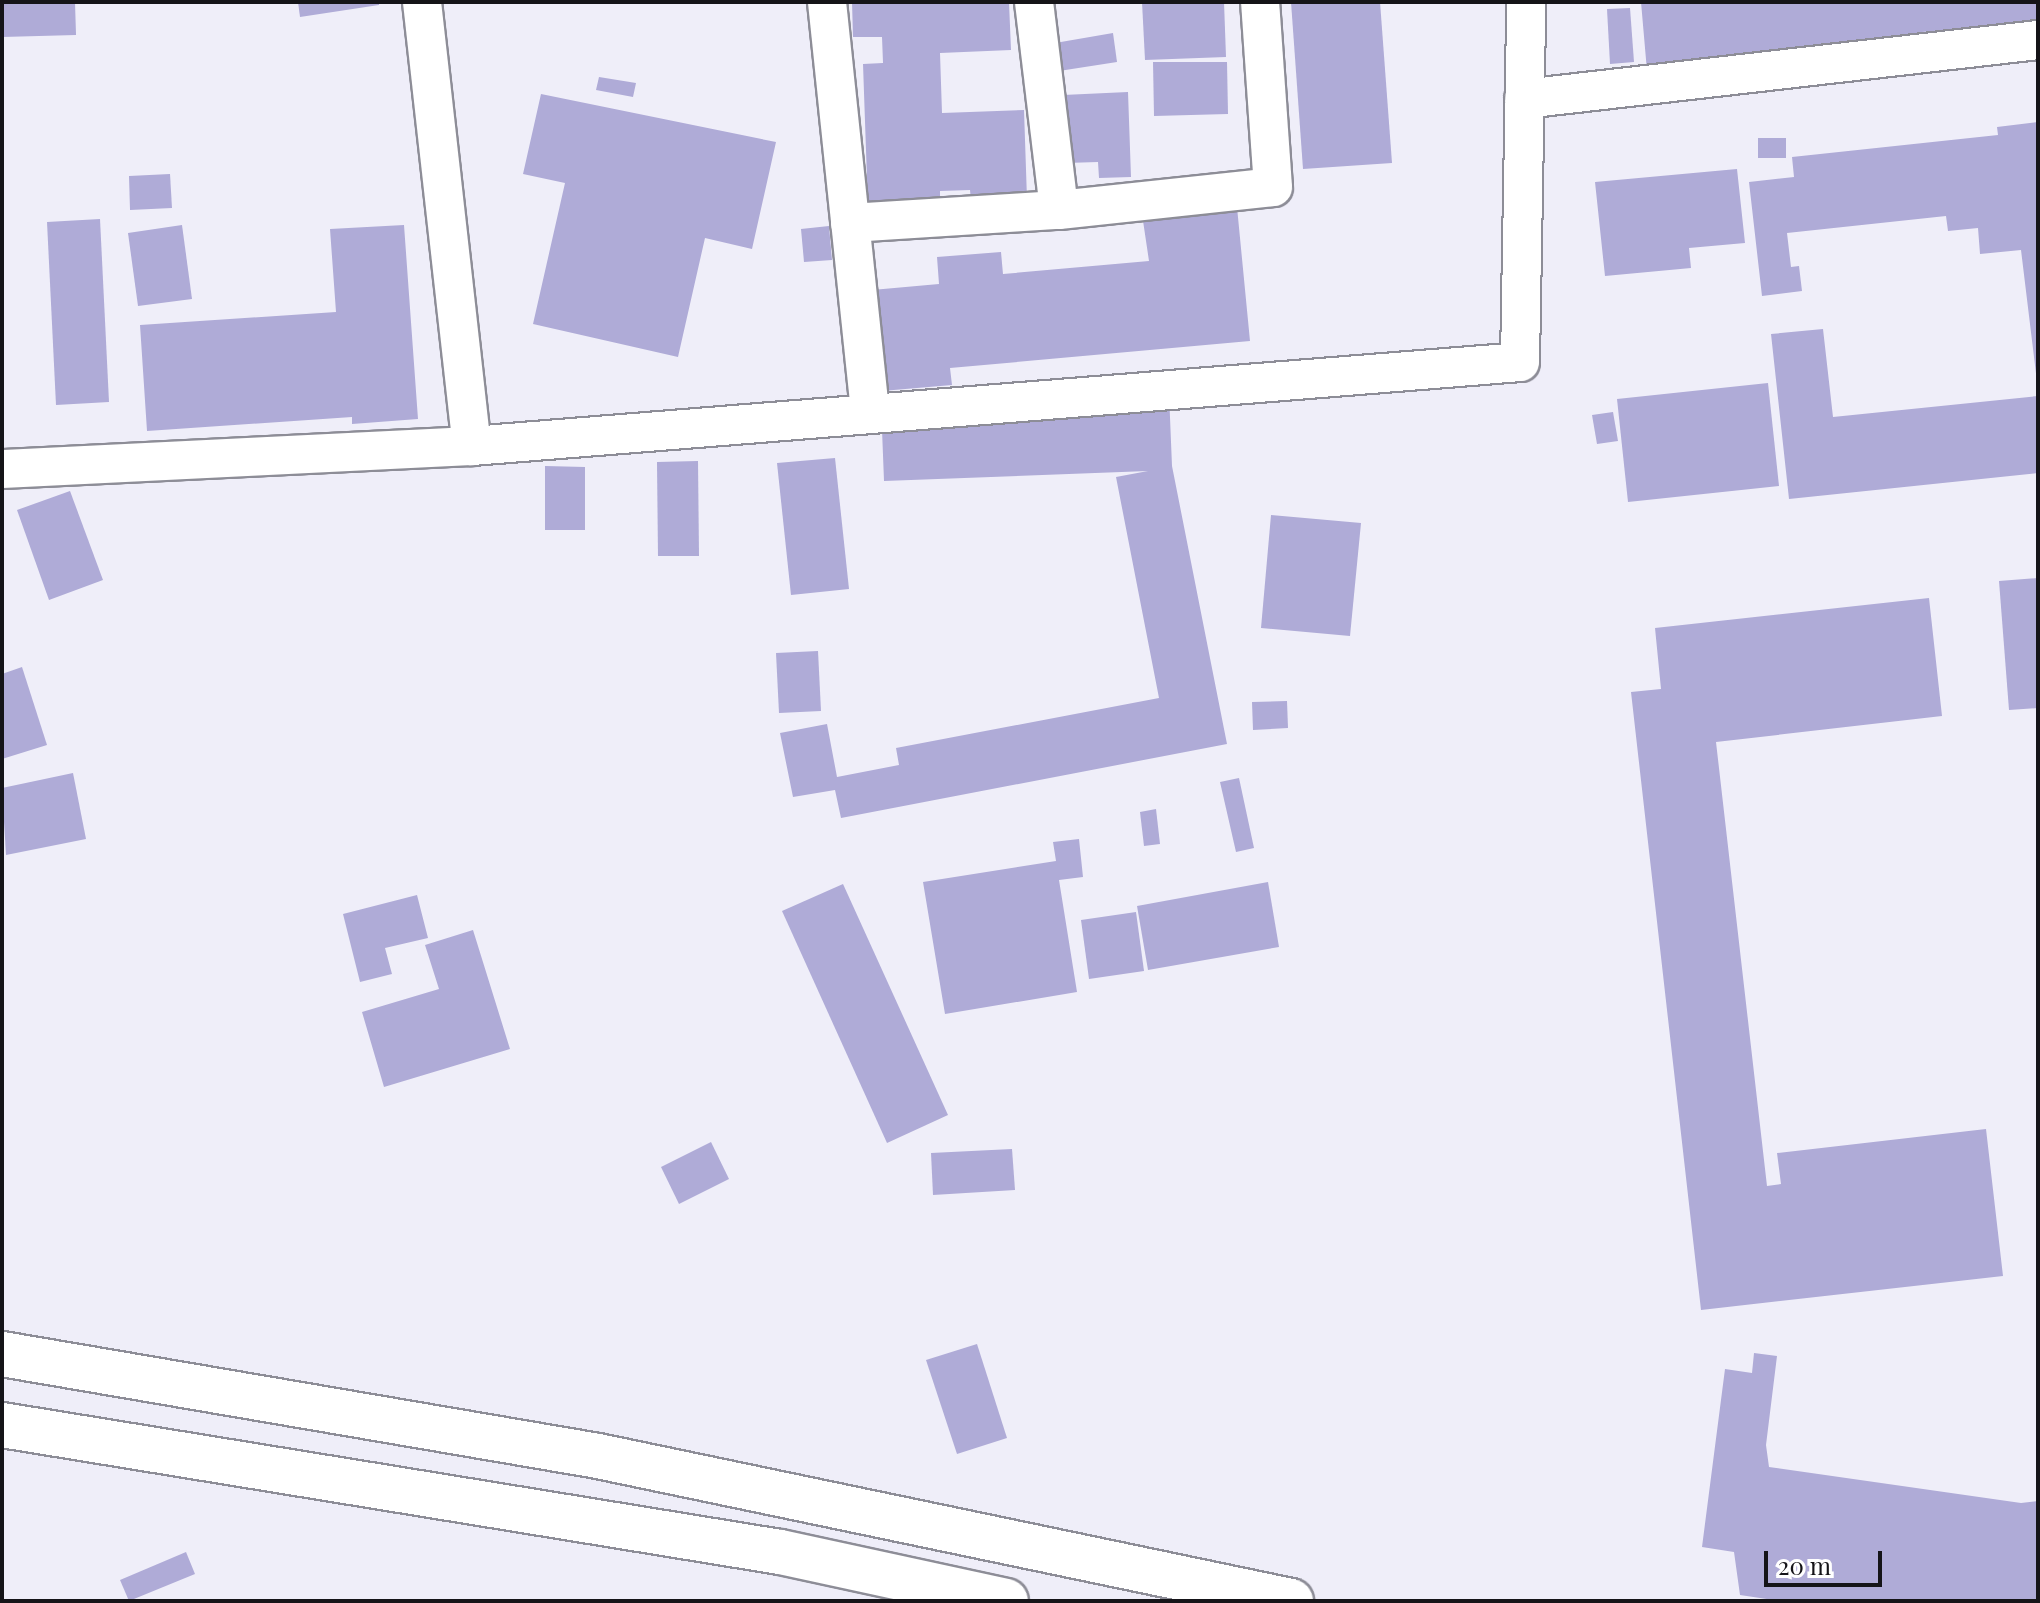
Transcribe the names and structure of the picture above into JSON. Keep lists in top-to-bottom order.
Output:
{
  "scale_bar": "20 m"
}
